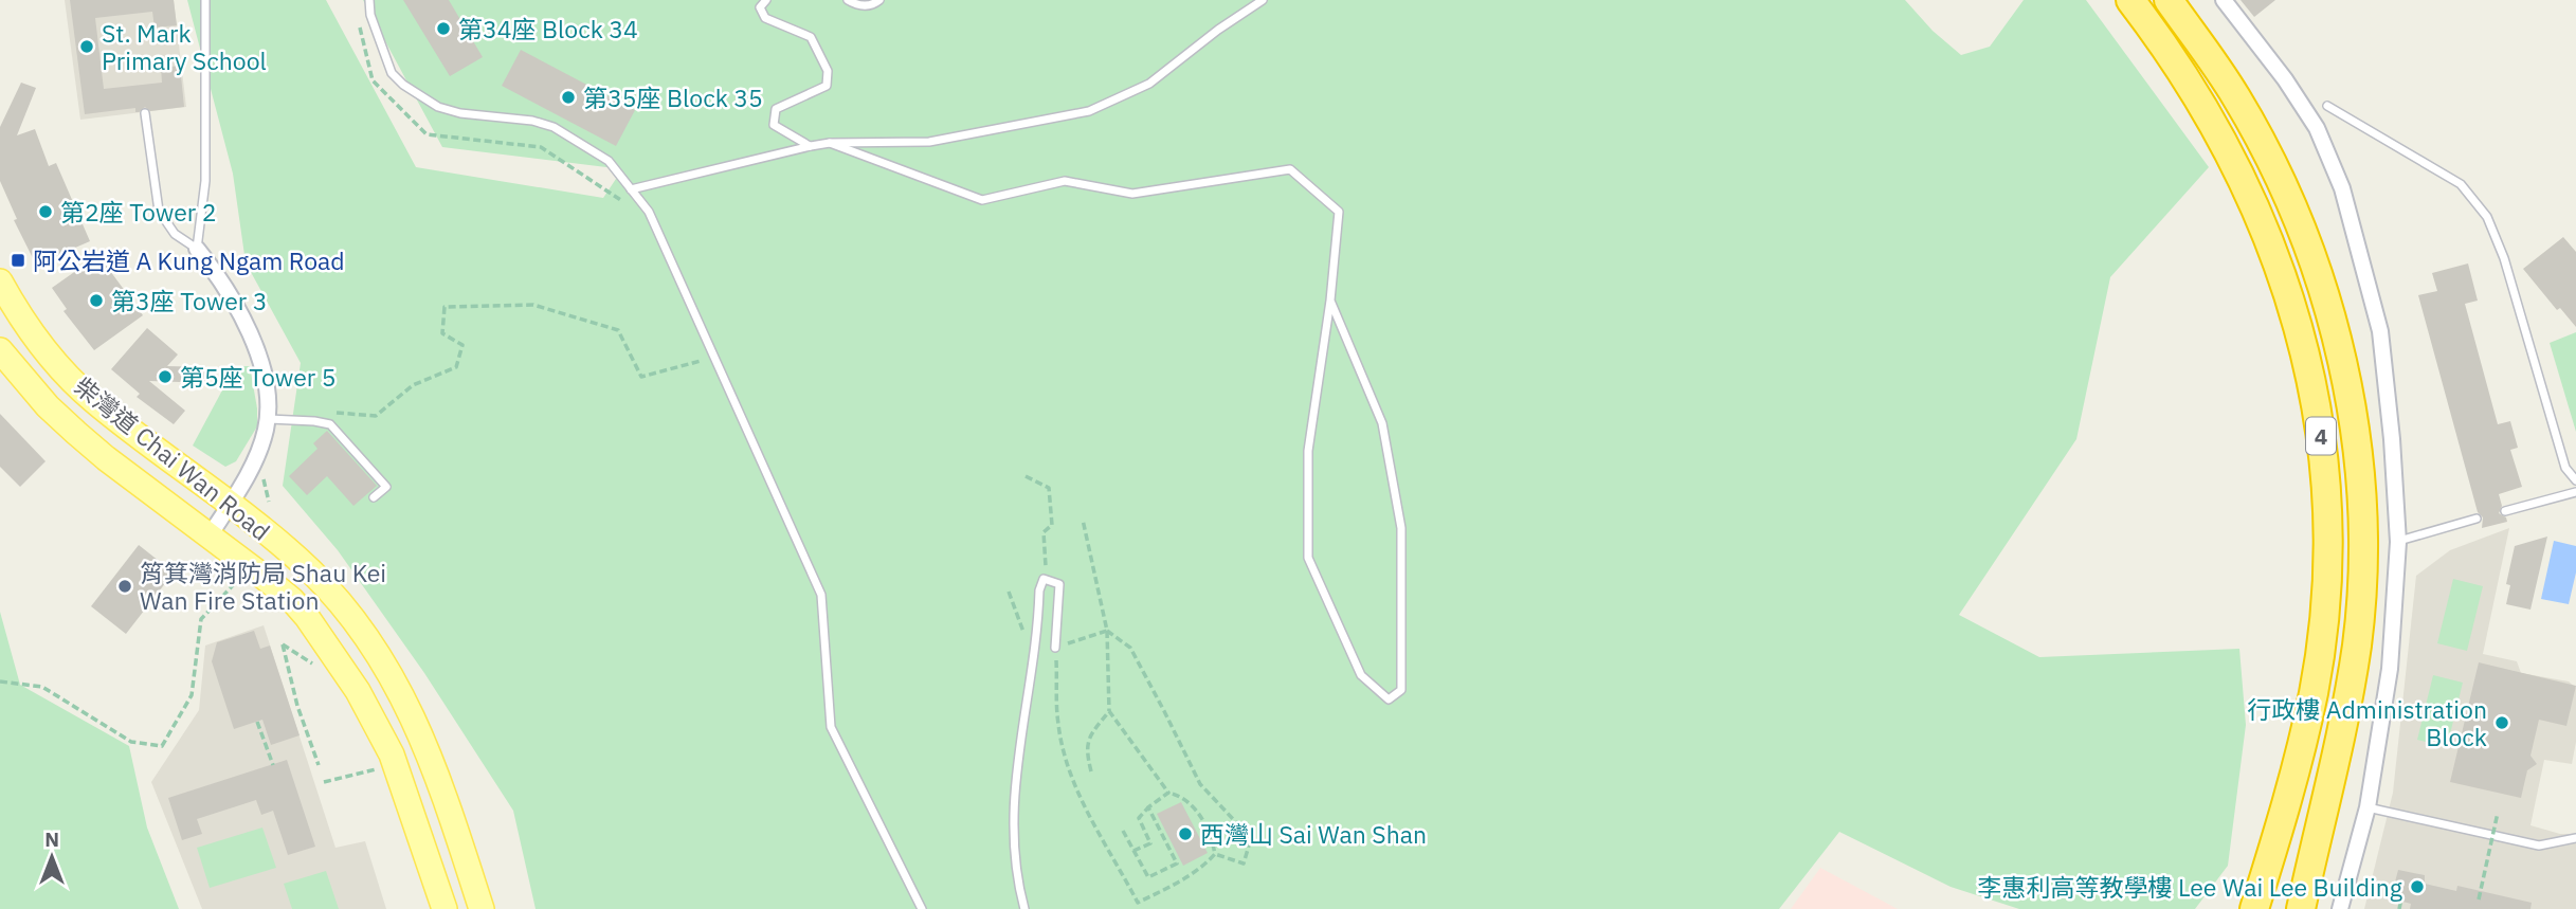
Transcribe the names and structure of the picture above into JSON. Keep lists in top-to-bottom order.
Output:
{
  "streets": {
    "highway": ["4"],
    "main road": ["柴灣道 Chai Wan Road"]
  },
  "places": {
    "other": [
      "第34座 Block 34",
      "St. Mark Primary School",
      "第35座 Block 35",
      "第2座 Tower 2",
      "第3座 Tower 3",
      "第5座 Tower 5",
      "筲箕灣消防局 Shau Kei Wan Fire Station",
      "行政樓 Administration Block",
      "西灣山 Sai Wan Shan",
      "李惠利高等教學樓 Lee Wai Lee Building"
    ],
    "transit": ["阿公岩道 A Kung Ngam Road"]
  },
  "north": "top"
}
